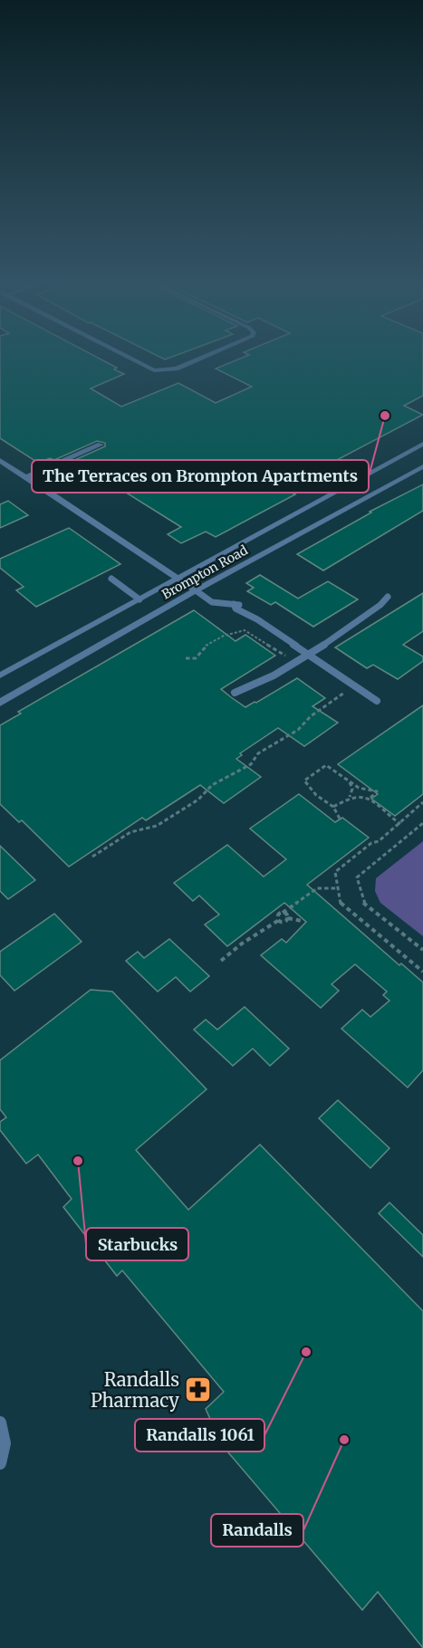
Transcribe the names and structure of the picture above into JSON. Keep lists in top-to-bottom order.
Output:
{
  "streets": {
    "street": ["Brompton Road"]
  },
  "places": {
    "other": [
      "The Terraces on Brompton Apartments",
      "Starbucks",
      "Randalls 1061",
      "Randalls"
    ],
    "pharmacy": ["Randalls Pharmacy"]
  }
}
